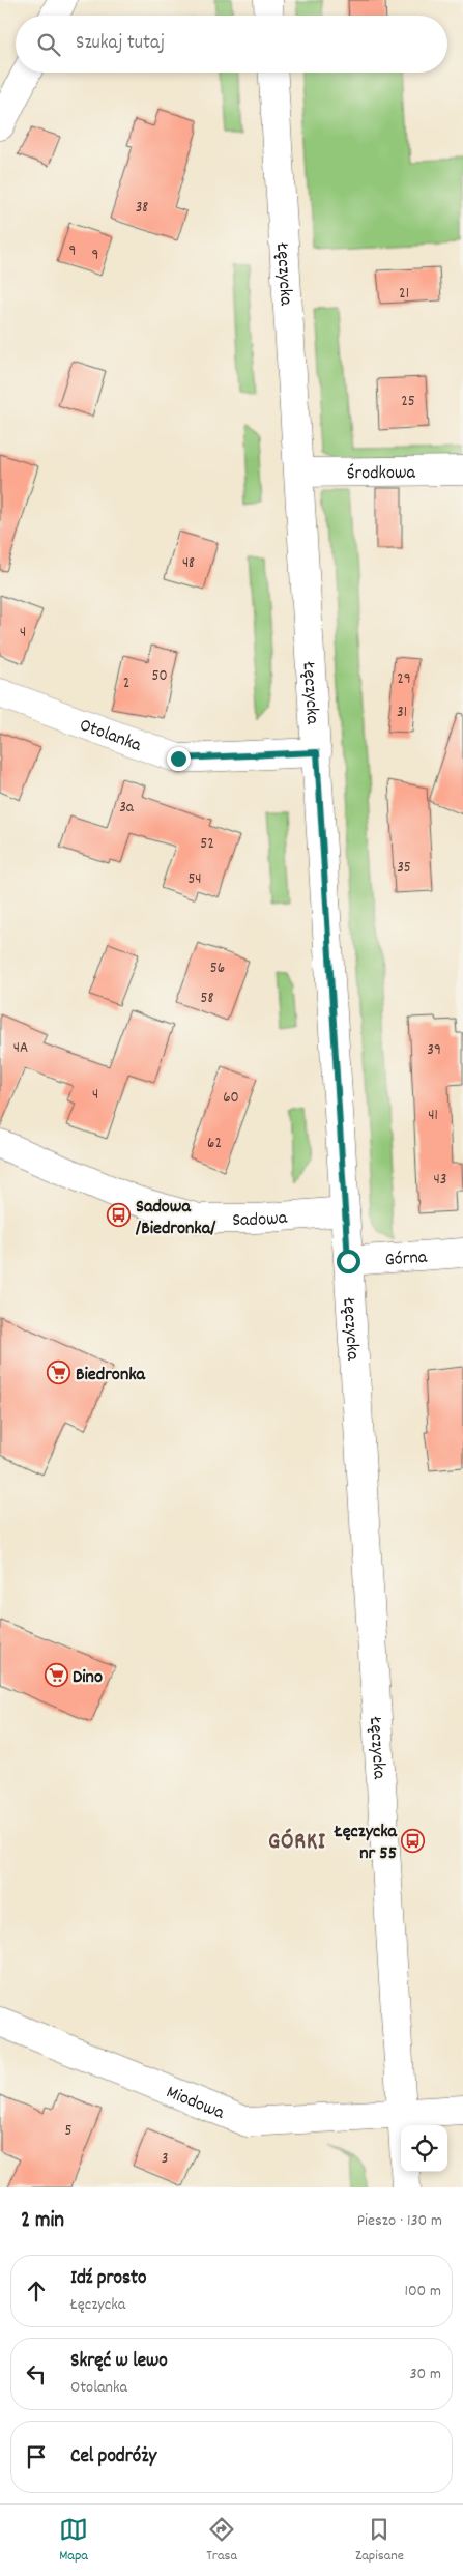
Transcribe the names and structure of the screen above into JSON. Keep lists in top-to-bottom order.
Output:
{
  "streets": {
    "main road": [
      "Łęczycka",
      "Środkowa",
      "Otolanka",
      "Sadowa",
      "Górna",
      "Miodowa"
    ]
  },
  "crossings": [
    ["Łęczycka", "Środkowa"],
    ["Łęczycka", "Otolanka"],
    ["Łęczycka", "Sadowa"],
    ["Łęczycka", "Górna"],
    ["Łęczycka", "Miodowa"]
  ],
  "districts": ["GÓRKI"],
  "places": {
    "bus stop": ["Sadowa /Biedronka/", "Łęczycka nr 55"],
    "supermarket": ["Biedronka", "Dino"]
  },
  "house_numbers": [
    "38",
    "9",
    "9",
    "21",
    "25",
    "48",
    "4",
    "50",
    "29",
    "2",
    "31",
    "3a",
    "52",
    "35",
    "54",
    "56",
    "58",
    "4A",
    "39",
    "4",
    "60",
    "41",
    "62",
    "43",
    "5",
    "3"
  ],
  "page": {
    "search": "Szukaj tutaj",
    "heading": ["2 min", "Pieszo · 130 m"],
    "list": [
      ["Idź prosto", "Łęczycka", "100 m"],
      ["Skręć w lewo", "Otolanka", "30 m"],
      "Cel podróży"
    ],
    "nav": ["Mapa", "Trasa", "Zapisane"]
  }
}
